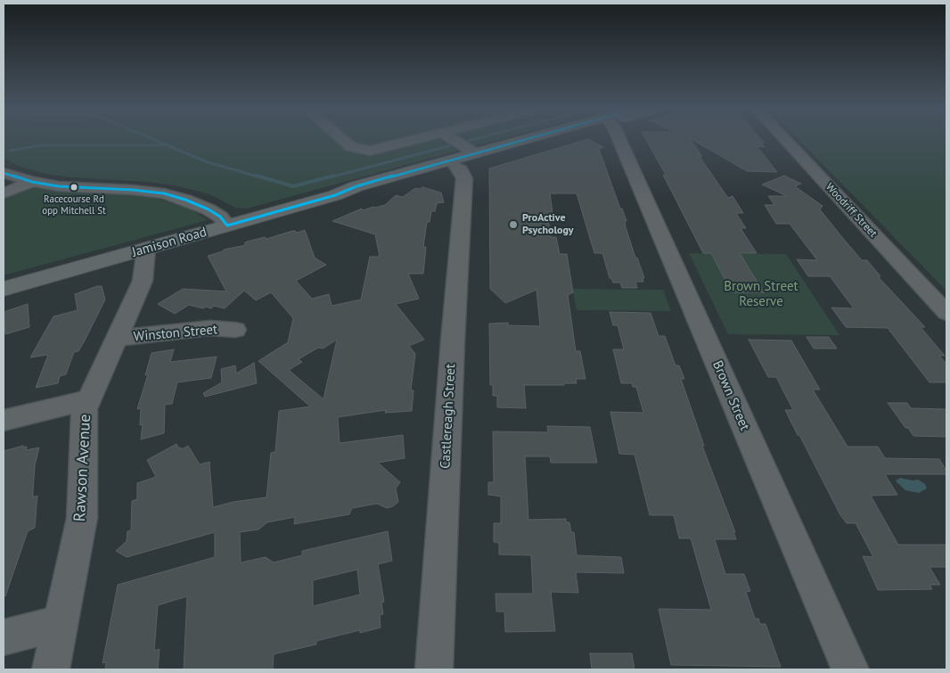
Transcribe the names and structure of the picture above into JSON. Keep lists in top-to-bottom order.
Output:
{
  "streets": {
    "main road": ["Jamison Road"],
    "street": [
      "Woodriff Street",
      "Winston Street",
      "Brown Street",
      "Castlereagh Street",
      "Rawson Avenue"
    ]
  },
  "crossings": [
    ["Jamison Road", "Castlereagh Street"],
    ["Jamison Road", "Rawson Avenue"],
    ["Winston Street", "Rawson Avenue"]
  ],
  "parks": ["Brown Street Reserve"],
  "places": ["Racecourse Rd opp Mitchell St", "ProActive Psychology"]
}
